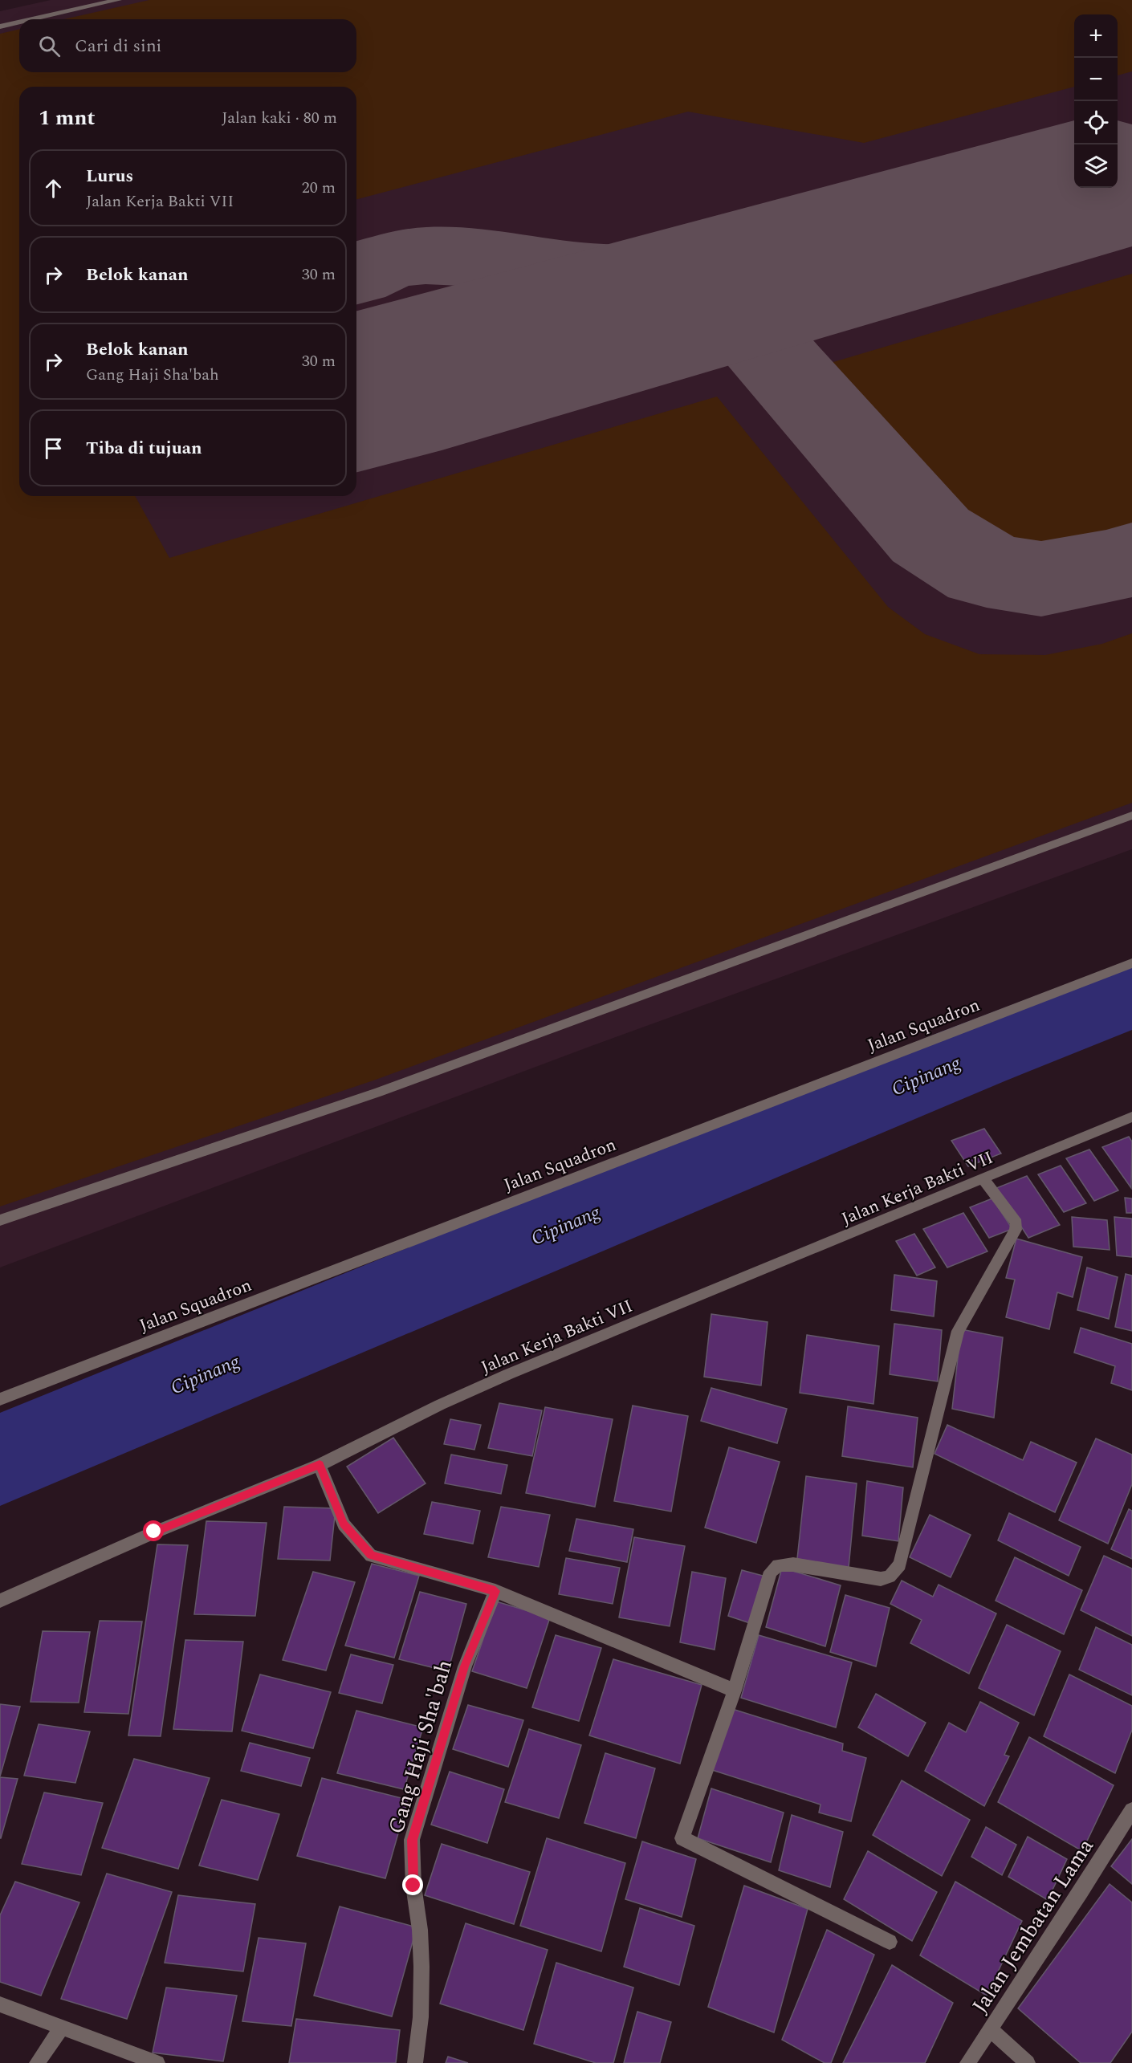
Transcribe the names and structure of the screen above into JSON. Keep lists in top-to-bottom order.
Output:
{
  "streets": {
    "street": [
      "Jalan Squadron",
      "Jalan Kerja Bakti VII",
      "Gang Haji Sha'bah",
      "Jalan Jembatan Lama"
    ]
  },
  "water": ["Cipinang"],
  "page": {
    "map_buttons": ["+", "−"],
    "search": "Cari di sini",
    "heading": ["1 mnt", "Jalan kaki · 80 m"],
    "list": [
      ["Lurus", "Jalan Kerja Bakti VII", "20 m"],
      ["Belok kanan", "30 m"],
      ["Belok kanan", "Gang Haji Sha'bah", "30 m"],
      "Tiba di tujuan"
    ]
  }
}
